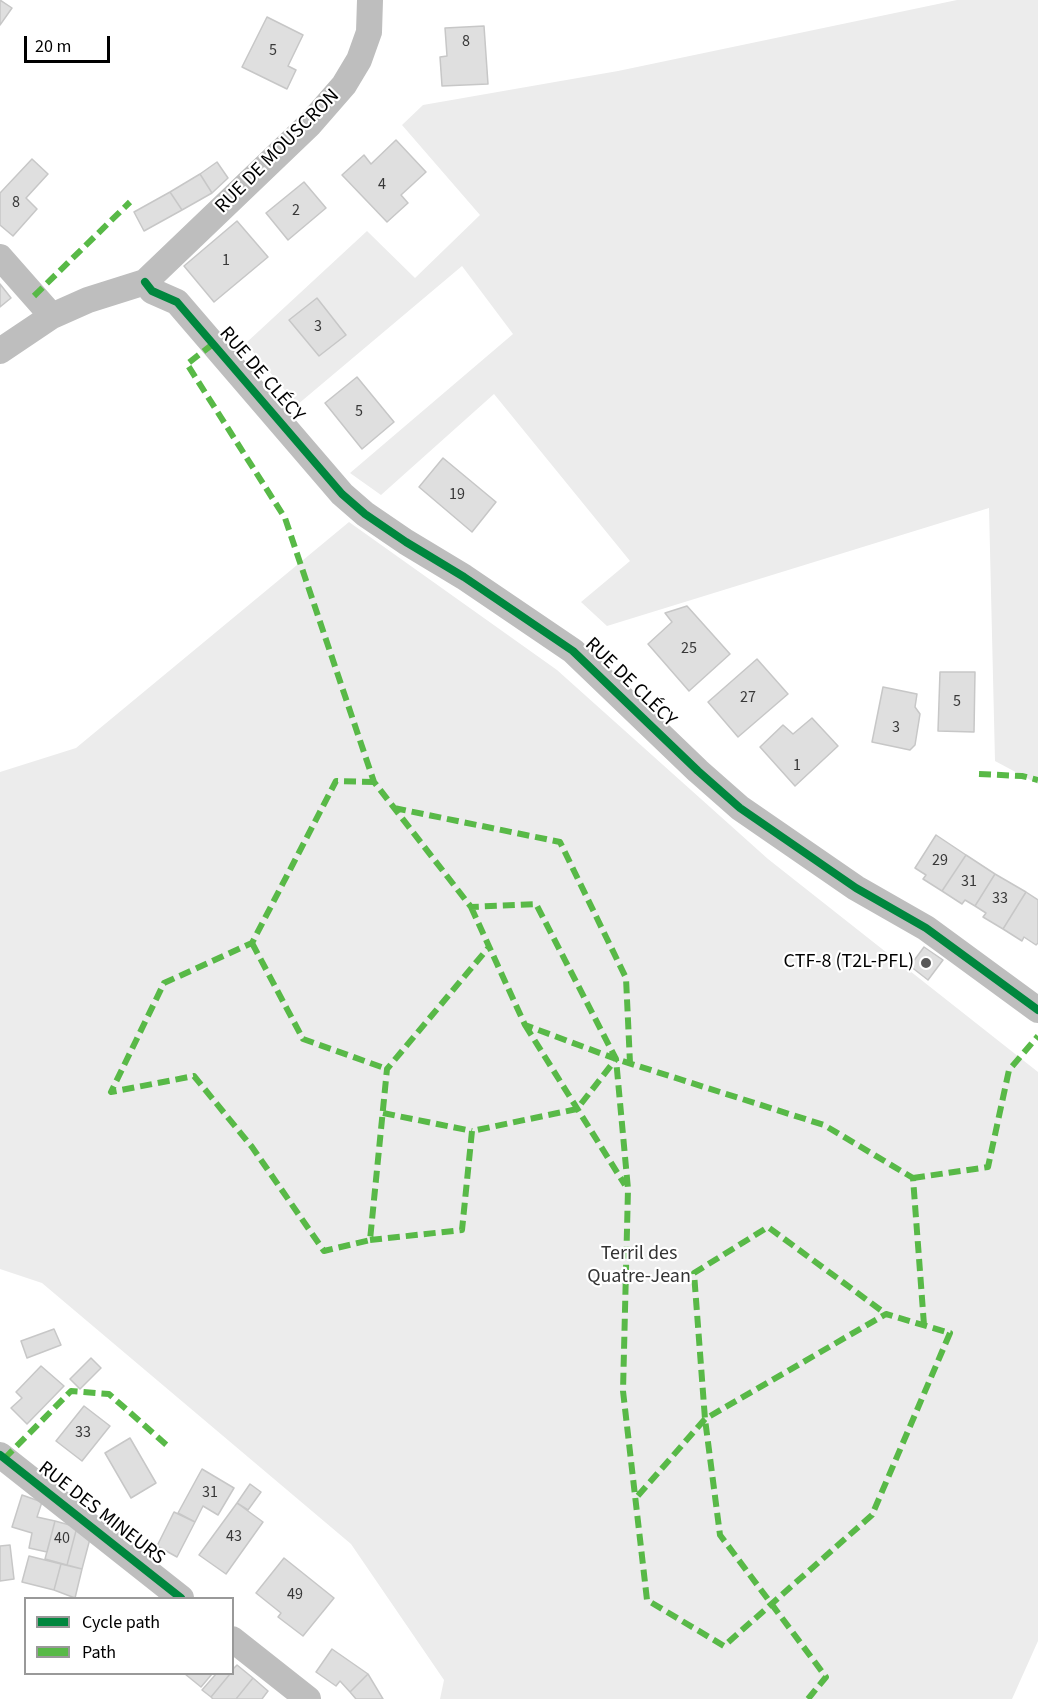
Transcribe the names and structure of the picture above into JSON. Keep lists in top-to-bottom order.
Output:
{
  "streets": {
    "street": ["RUE DE MOUSCRON", "RUE DE CLÉCY", "RUE DES MINEURS"]
  },
  "crossings": [
    ["RUE DE MOUSCRON", "RUE DE CLÉCY"]
  ],
  "parks": ["Terril des Quatre-Jean"],
  "places": ["CTF-8 (T2L-PFL)"],
  "house_numbers": [
    "8",
    "5",
    "4",
    "8",
    "2",
    "1",
    "3",
    "5",
    "19",
    "25",
    "27",
    "5",
    "3",
    "1",
    "29",
    "31",
    "33",
    "33",
    "31",
    "43",
    "40",
    "49"
  ],
  "legend": ["Cycle path", "Path"],
  "scale_bar": "20 m"
}
